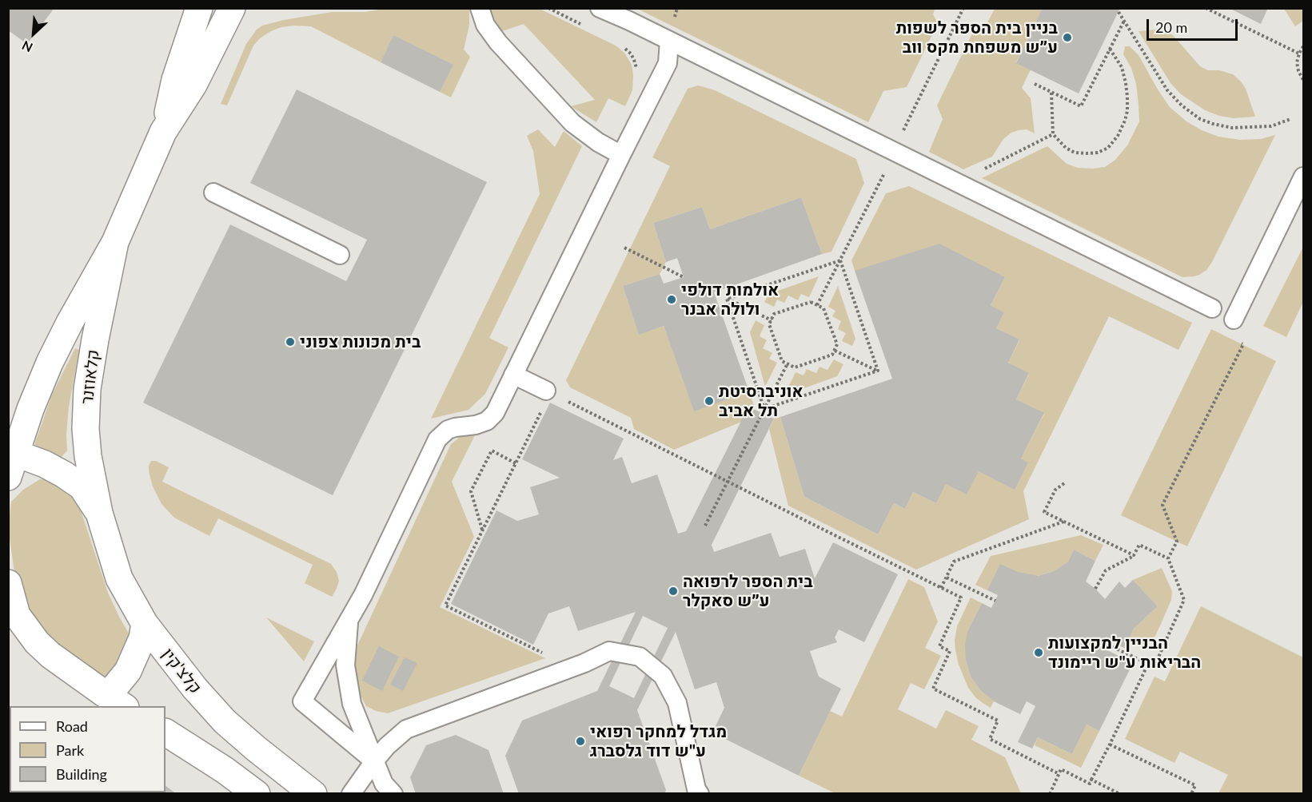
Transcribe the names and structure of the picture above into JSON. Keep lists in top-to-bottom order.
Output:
{
  "streets": {
    "street": ["קלאוזנר", "קלצ'קין"]
  },
  "crossings": [
    ["קלאוזנר", "קלצ'קין"]
  ],
  "places": [
    "בניין בית הספר לשפות ע״ש משפחת מקס ווב",
    "אולמות דולפי ולולה אבנר",
    "בית מכונות צפוני",
    "אוניברסיטת תל אביב",
    "בית הספר לרפואה ע״ש סאקלר",
    "הבניין למקצועות הבריאות ע\"ש ריימונד",
    "מגדל למחקר רפואי ע\"ש דוד גלסברג"
  ],
  "legend": ["Road", "Park", "Building"],
  "scale_bar": "20 m",
  "north": "bottom left"
}
